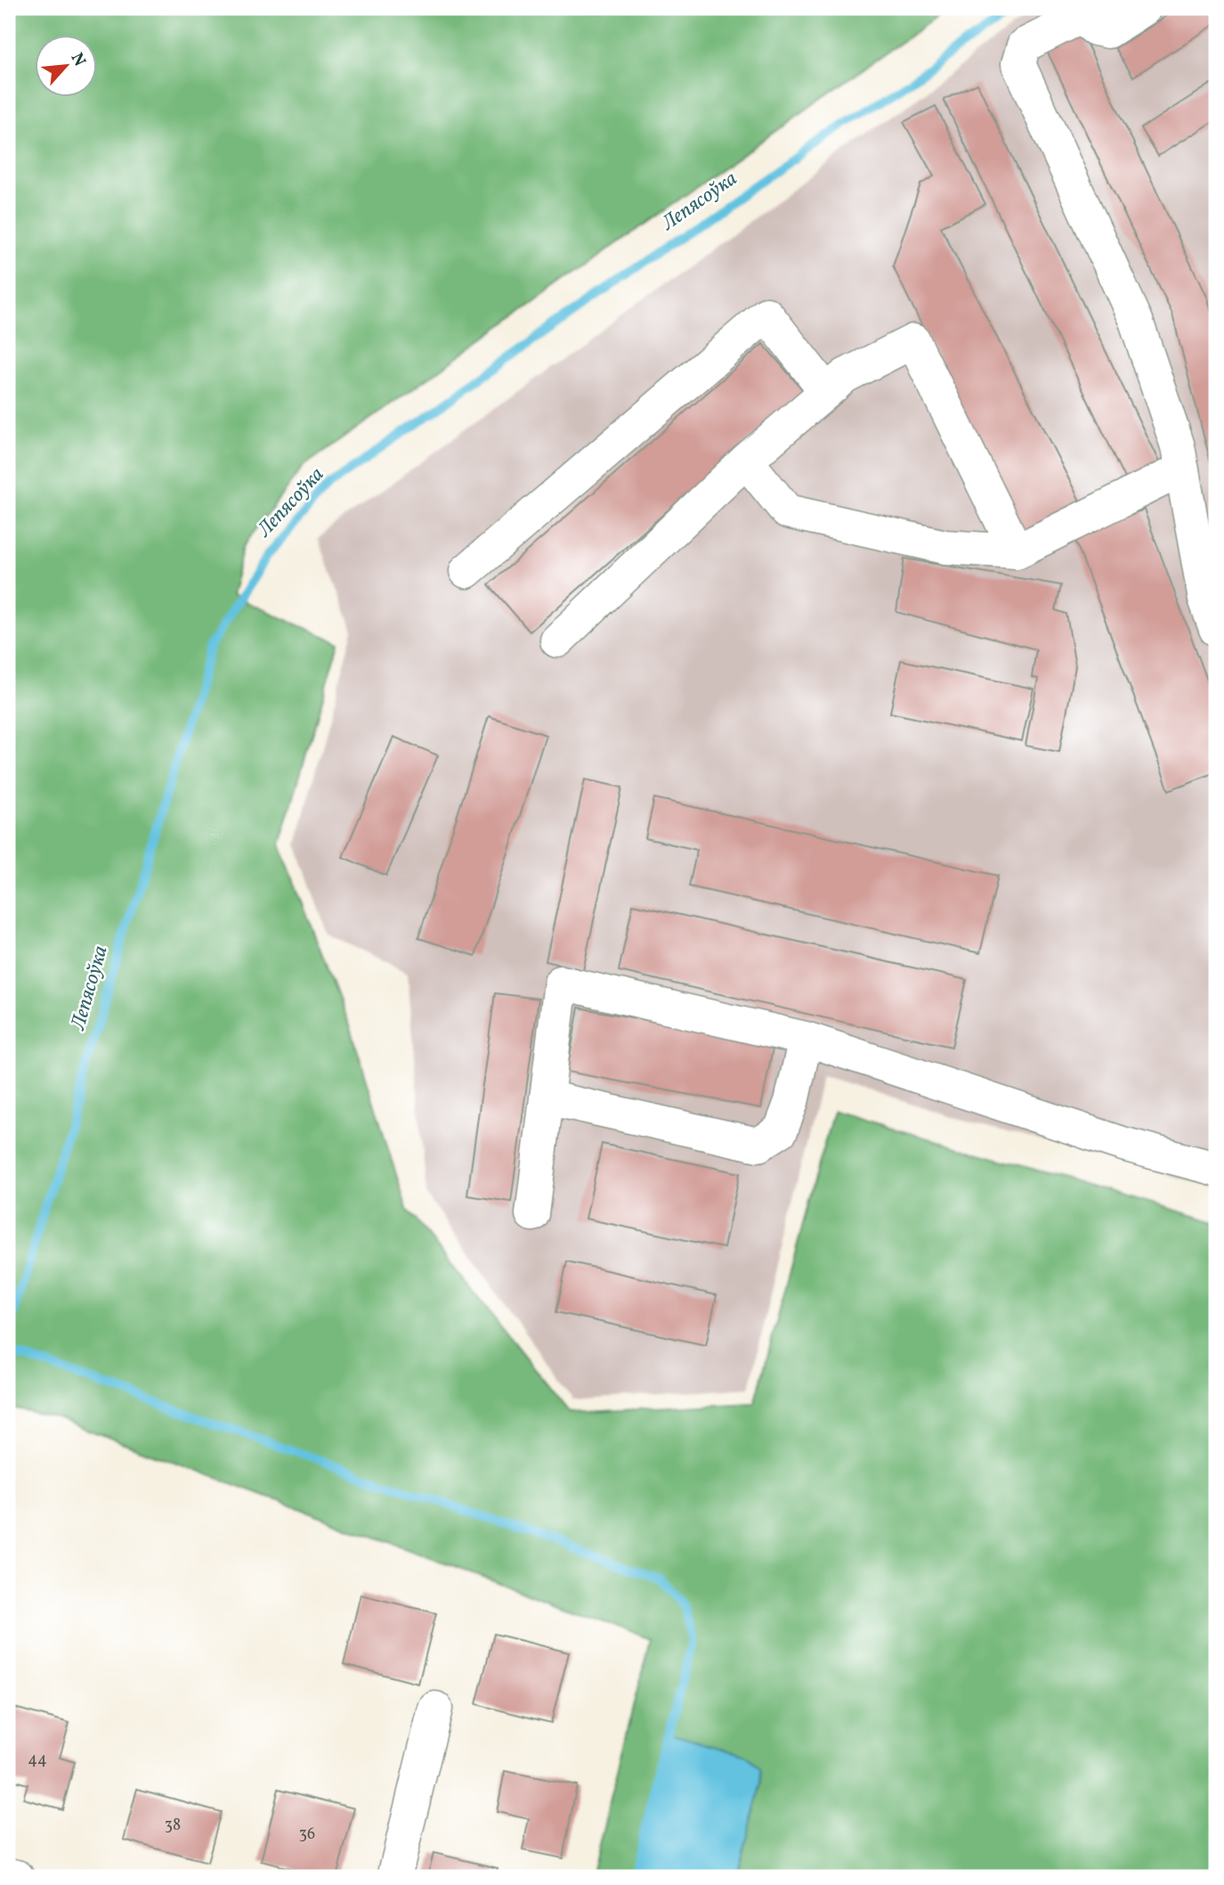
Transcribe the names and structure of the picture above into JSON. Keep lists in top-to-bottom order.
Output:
{
  "water": ["Лепясоўка"],
  "house_numbers": ["44", "38", "36"],
  "north": "top right"
}
